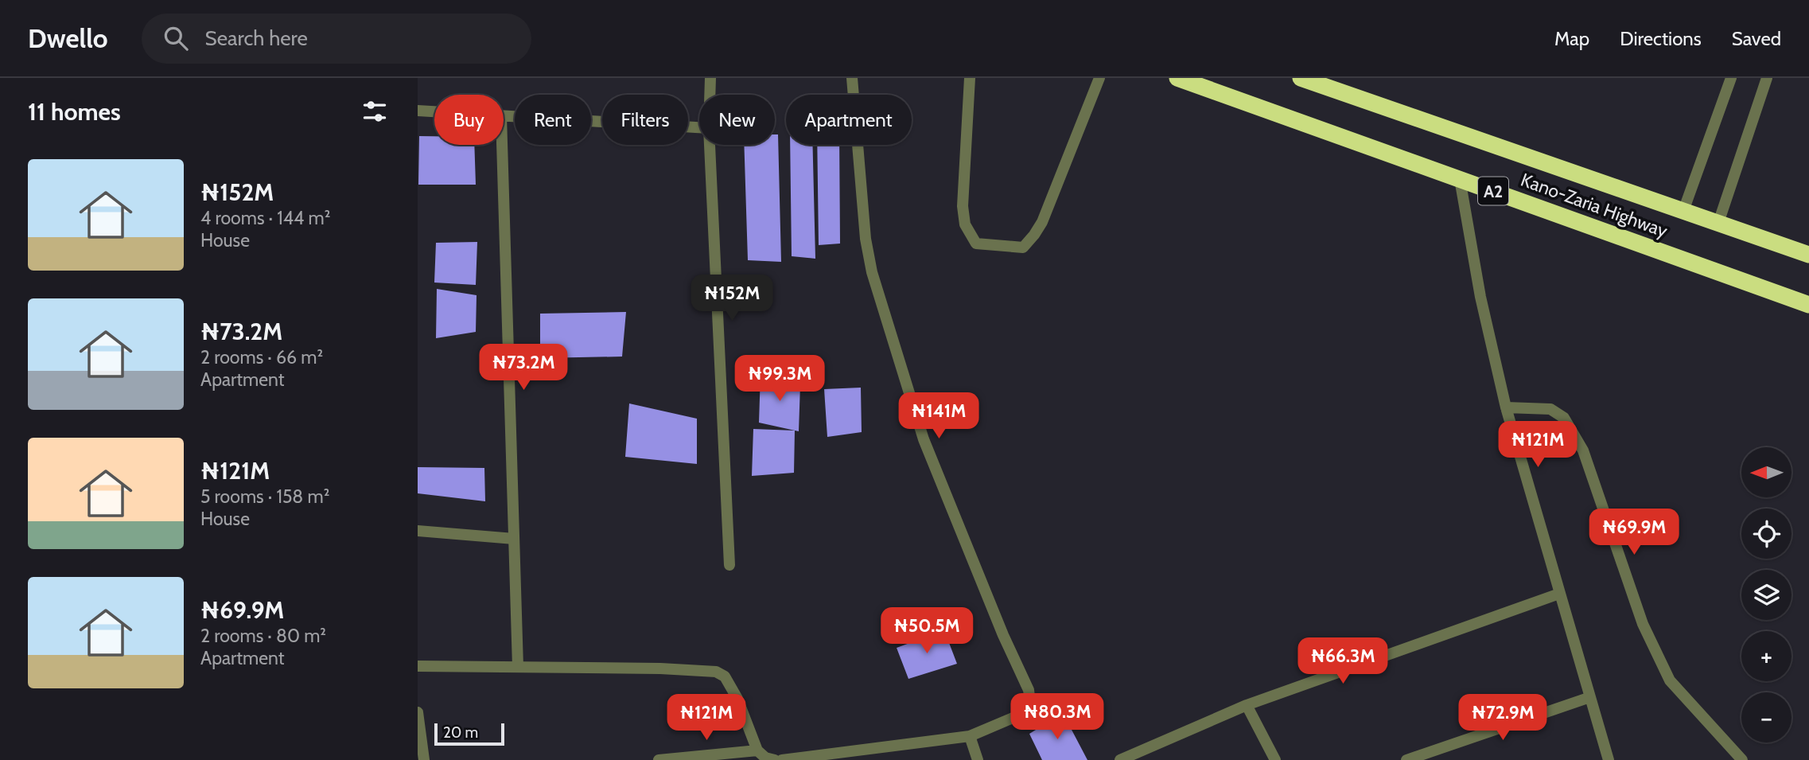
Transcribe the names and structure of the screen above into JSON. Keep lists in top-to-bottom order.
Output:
{
  "streets": {
    "highway": ["A2", "Kano-Zaria Highway"]
  },
  "scale_bar": "20 m",
  "north": "left",
  "page": {
    "header": "Dwello",
    "search": "Search here",
    "nav": ["Map", "Directions", "Saved"],
    "heading": "11 homes",
    "chip": [
      "Buy",
      "Rent",
      "Filters",
      "New",
      "Apartment"
    ],
    "list": [
      {
        "name": "₦152M",
        "note": "4 rooms · 144 m² · House"
      },
      {
        "name": "₦73.2M",
        "note": "2 rooms · 66 m² · Apartment"
      },
      {
        "name": "₦121M",
        "note": "5 rooms · 158 m² · House"
      },
      {
        "name": "₦69.9M",
        "note": "2 rooms · 80 m² · Apartment"
      }
    ],
    "price": [
      "₦152M",
      "₦73.2M",
      "₦99.3M",
      "₦141M",
      "₦121M",
      "₦69.9M",
      "₦50.5M",
      "₦66.3M",
      "₦80.3M",
      "₦121M",
      "₦72.9M"
    ],
    "map_buttons": ["+", "−"],
    "scale": "20 m"
  }
}
